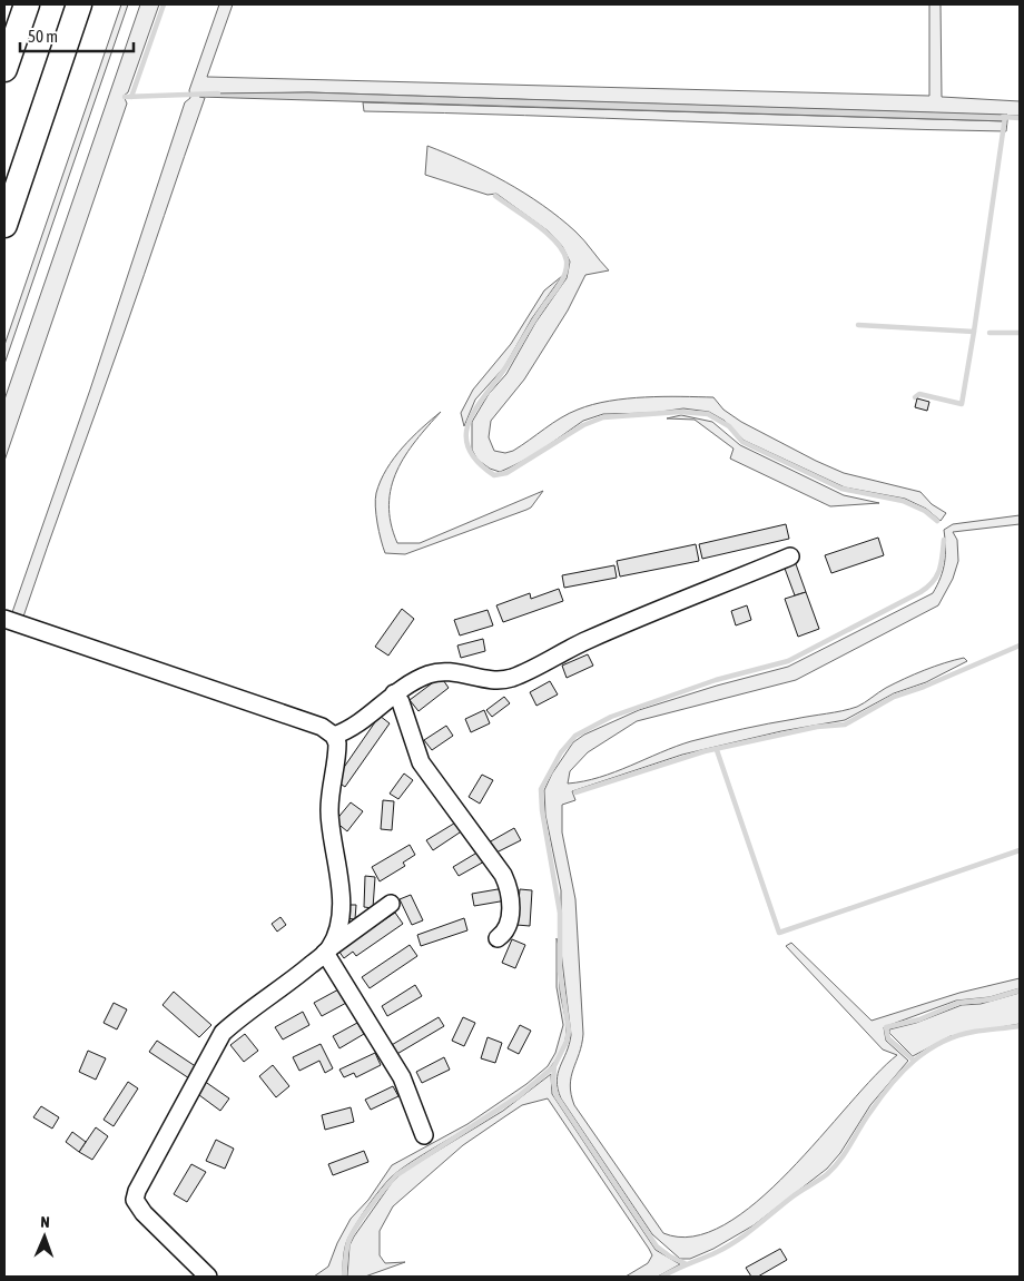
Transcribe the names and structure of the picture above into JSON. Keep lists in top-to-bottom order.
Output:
{
  "scale_bar": "50 m",
  "north": "top"
}
